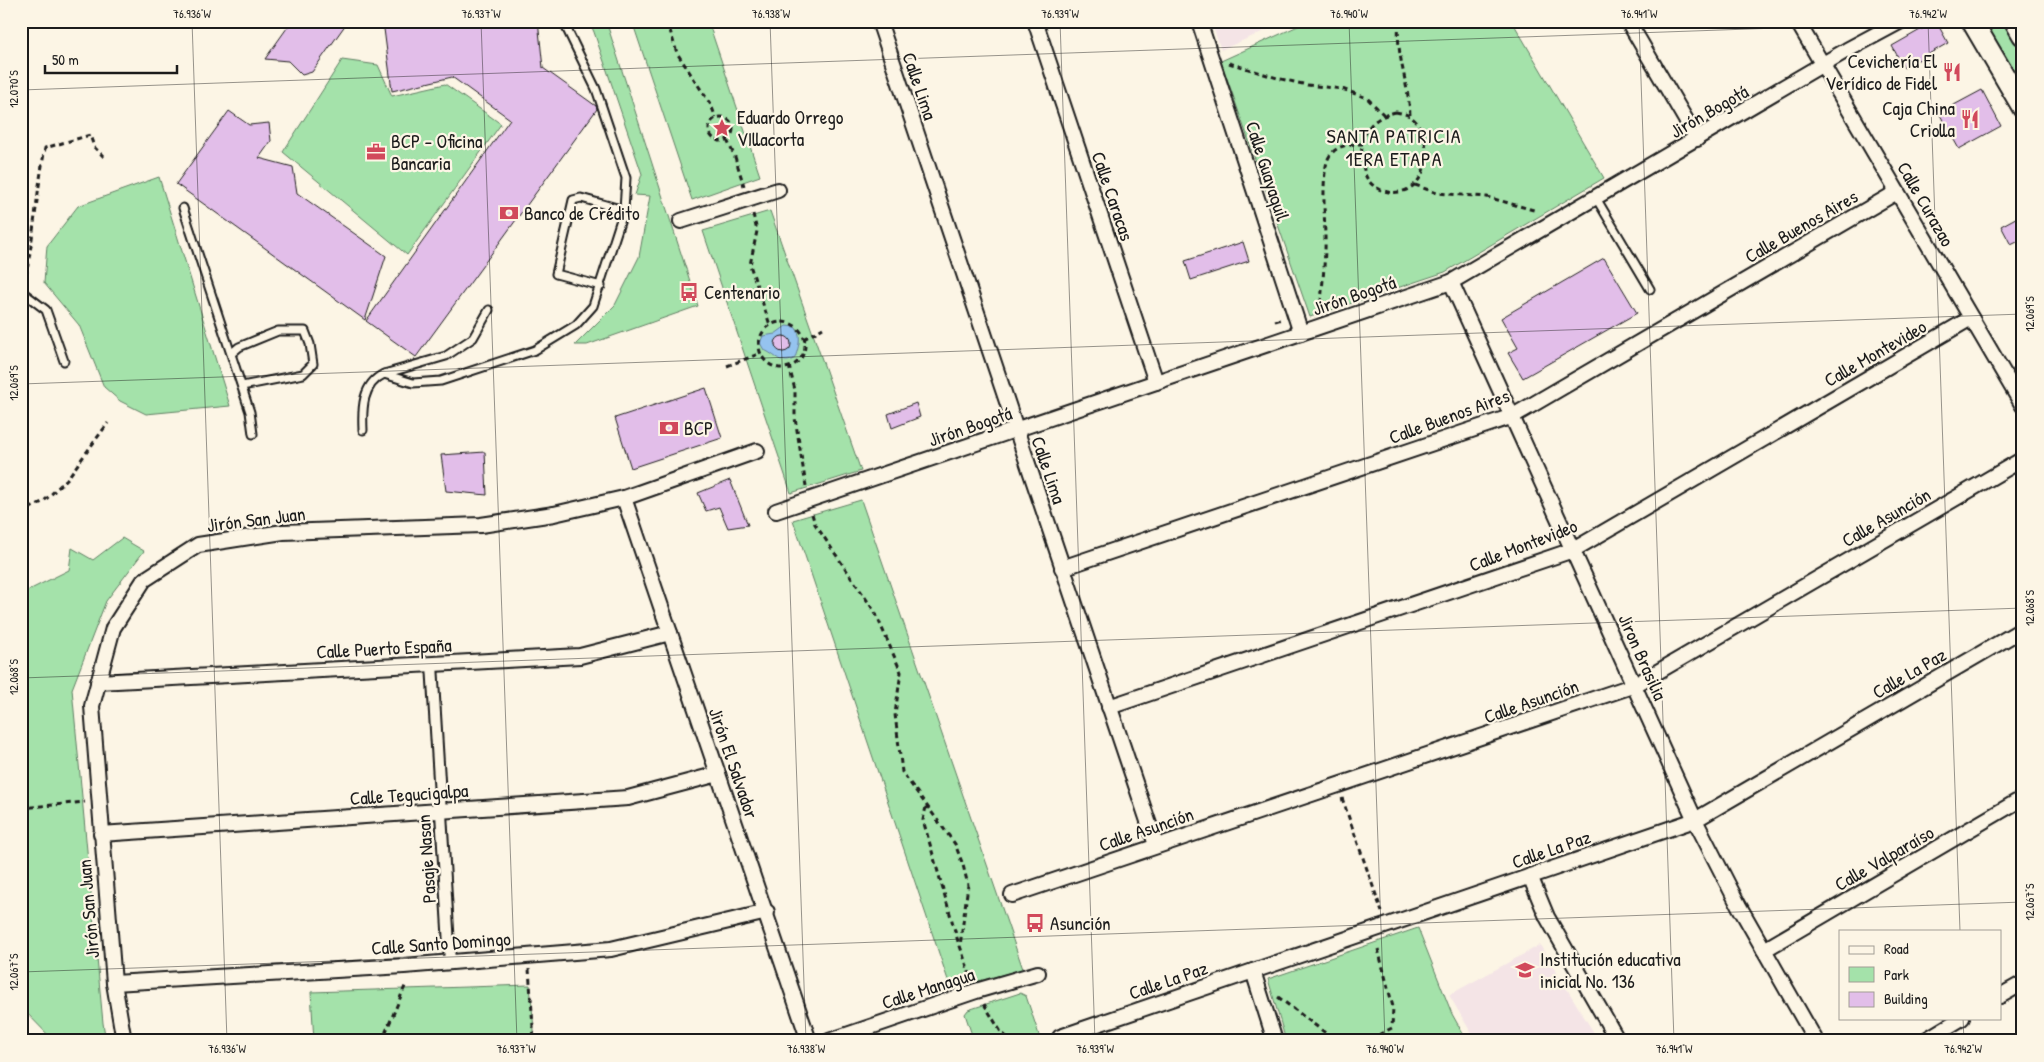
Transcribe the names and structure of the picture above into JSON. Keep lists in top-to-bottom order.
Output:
{
  "streets": {
    "street": [
      "Calle Lima",
      "Jirón Bogotá",
      "Calle Guayaquil",
      "Calle Caracas",
      "Calle Curazao",
      "Calle Buenos Aires",
      "Calle Montevideo",
      "Calle Asunción",
      "Jirón San Juan",
      "Calle Puerto España",
      "Jiron Brasilia",
      "Calle La Paz",
      "Jirón El Salvador",
      "Calle Tegucigalpa",
      "Calle Valparaíso",
      "Pasaje Nasan",
      "Calle Santo Domingo",
      "Calle Managua"
    ]
  },
  "crossings": [
    ["Calle Lima", "Jirón Bogotá"],
    ["Calle Lima", "Calle Buenos Aires"],
    ["Calle Lima", "Calle Montevideo"],
    ["Calle Lima", "Calle Asunción"],
    ["Jirón Bogotá", "Calle Guayaquil"],
    ["Jirón Bogotá", "Calle Caracas"],
    ["Jirón Bogotá", "Calle Curazao"],
    ["Jirón Bogotá", "Jiron Brasilia"],
    ["Calle Curazao", "Calle Buenos Aires"],
    ["Calle Curazao", "Calle Montevideo"],
    ["Calle Buenos Aires", "Jiron Brasilia"],
    ["Calle Montevideo", "Jiron Brasilia"],
    ["Calle Asunción", "Jiron Brasilia"],
    ["Jirón San Juan", "Calle Puerto España"],
    ["Jirón San Juan", "Jirón El Salvador"],
    ["Jirón San Juan", "Calle Tegucigalpa"],
    ["Jirón San Juan", "Calle Santo Domingo"],
    ["Calle Puerto España", "Jirón El Salvador"],
    ["Calle Puerto España", "Pasaje Nasan"],
    ["Jiron Brasilia", "Calle La Paz"],
    ["Jiron Brasilia", "Calle Valparaíso"],
    ["Jirón El Salvador", "Calle Tegucigalpa"],
    ["Jirón El Salvador", "Calle Santo Domingo"],
    ["Calle Tegucigalpa", "Pasaje Nasan"],
    ["Pasaje Nasan", "Calle Santo Domingo"]
  ],
  "districts": ["SANTA PATRICIA 1ERA ETAPA"],
  "places": {
    "restaurant": ["Cevichería El Verídico de Fidel", "Caja China Criolla"],
    "place": ["Eduardo Orrego VIllacorta"],
    "office": ["BCP - Oficina Bancaria"],
    "bank": ["Banco de Crédito", "BCP"],
    "bus stop": ["Centenario", "Asunción"],
    "school or university": ["Institución educativa inicial No. 136"]
  },
  "legend": ["Road", "Park", "Building"],
  "scale_bar": "50 m",
  "coordinates": [
    "76.936°W",
    "76.937°W",
    "76.938°W",
    "76.939°W",
    "76.940°W",
    "76.941°W",
    "76.942°W",
    "12.070°S",
    "12.069°S",
    "12.068°S",
    "12.067°S"
  ]
}
